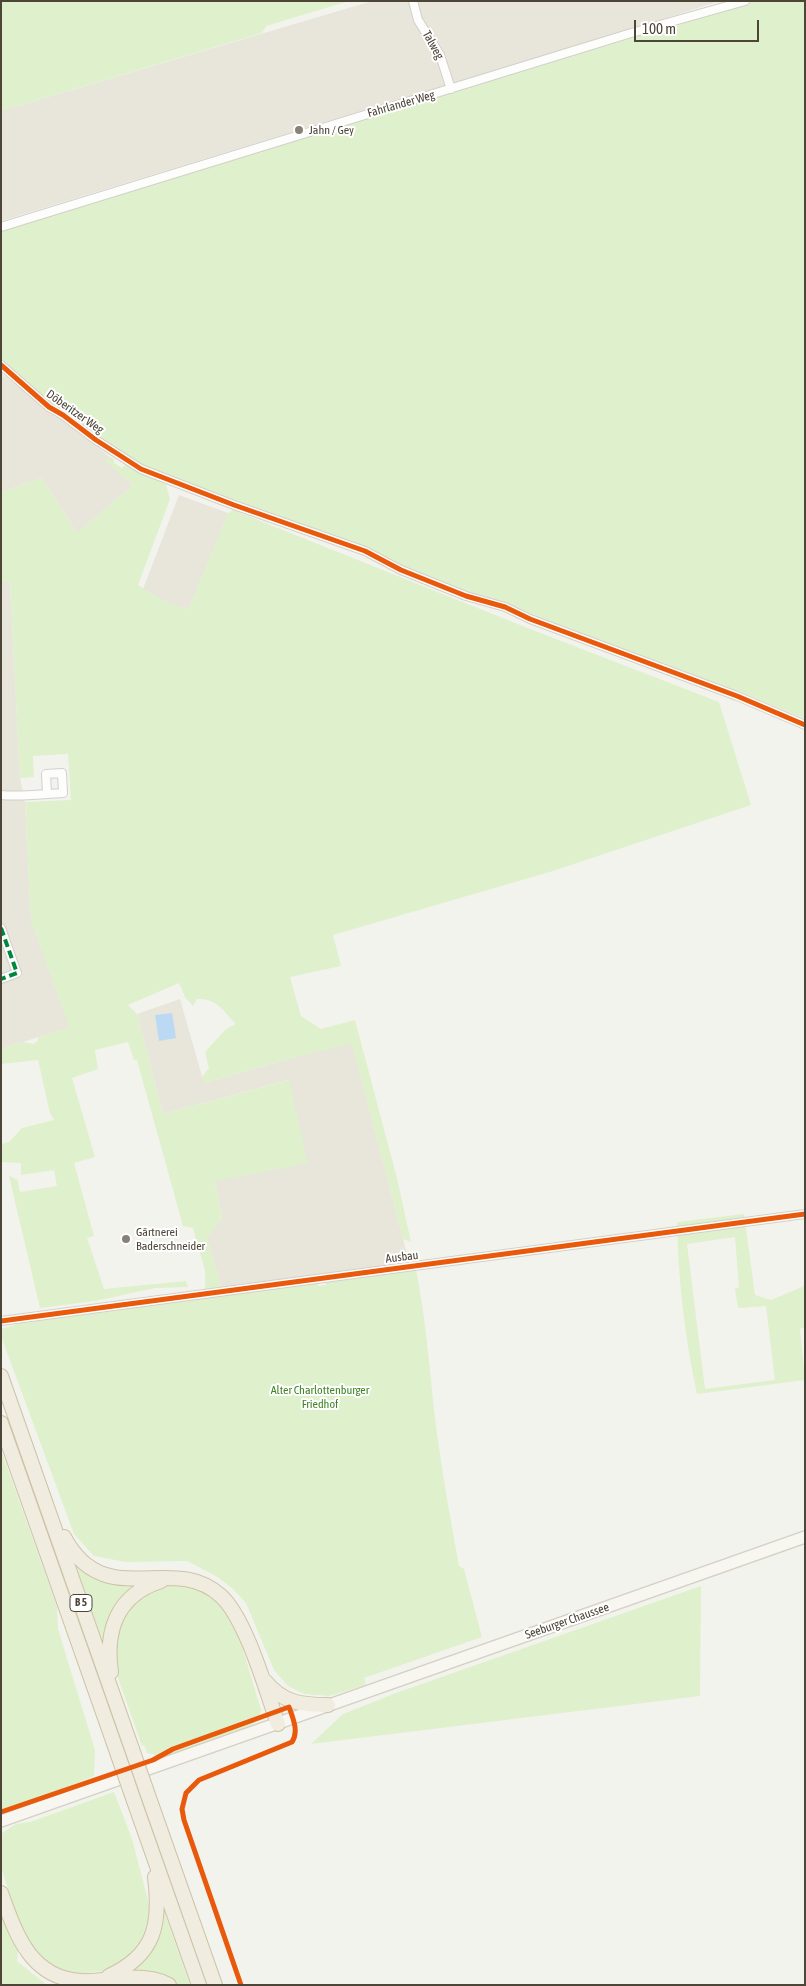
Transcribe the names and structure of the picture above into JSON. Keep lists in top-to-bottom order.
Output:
{
  "streets": {
    "highway": ["B 5"],
    "main road": ["Seeburger Chaussee"],
    "street": [
      "Talweg",
      "Fahrlander Weg",
      "Döberitzer Weg",
      "Ausbau"
    ]
  },
  "crossings": [
    ["Talweg", "Fahrlander Weg"]
  ],
  "parks": ["Alter Charlottenburger Friedhof"],
  "places": ["Jahn / Gey", "Gärtnerei Baderschneider"],
  "scale_bar": "100 m"
}
